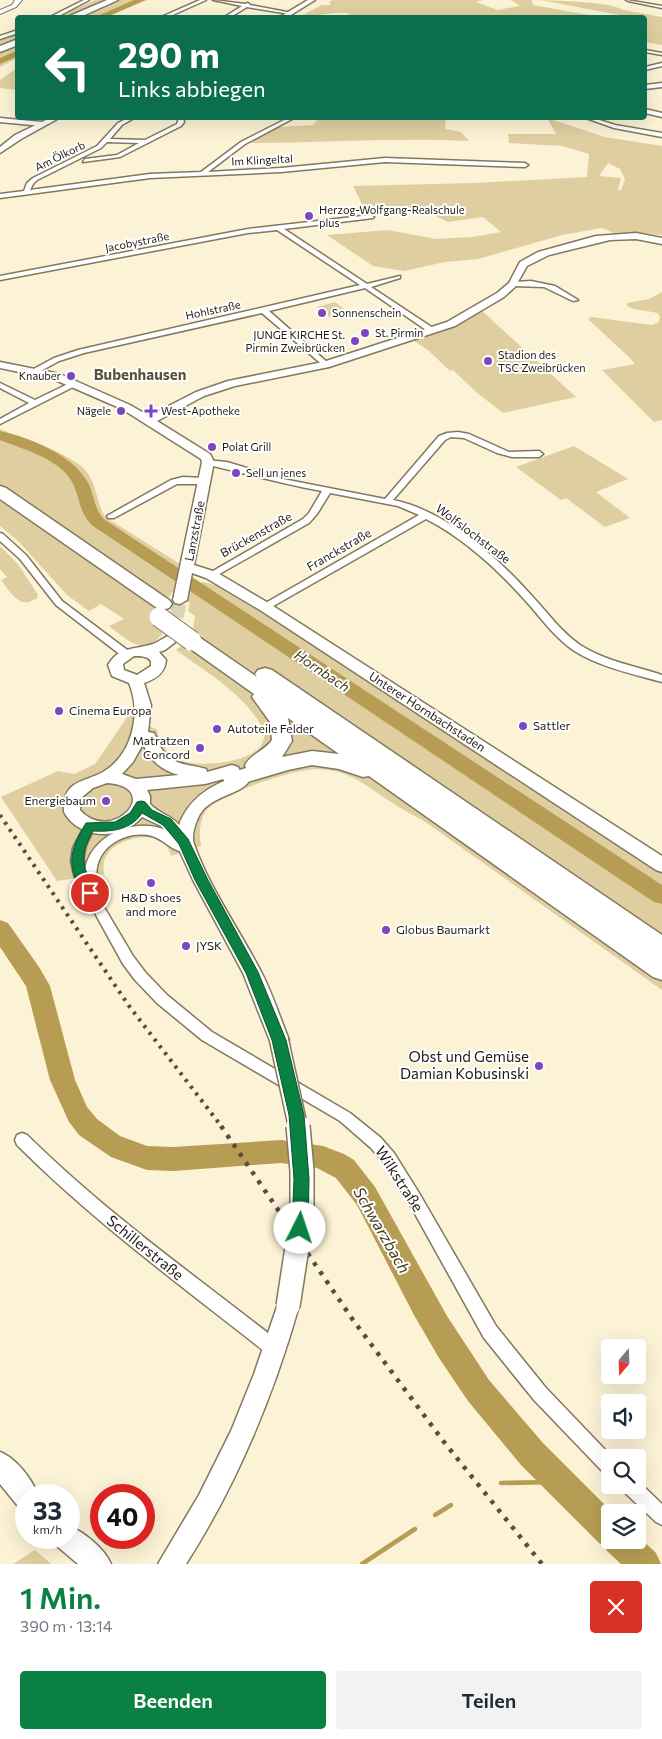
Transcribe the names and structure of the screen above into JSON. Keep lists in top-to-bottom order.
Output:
{
  "streets": {
    "street": [
      "Am Ölkorb",
      "Im Klingeltal",
      "Jacobystraße",
      "Hohlstraße",
      "Lanzstraße",
      "Wolfslochstraße",
      "Brückenstraße",
      "Franckstraße",
      "Unterer Hornbachstaden",
      "Wilkstraße",
      "Schillerstraße"
    ]
  },
  "crossings": [
    ["Am Ölkorb", "Im Klingeltal"],
    ["Lanzstraße", "Wolfslochstraße"],
    ["Lanzstraße", "Unterer Hornbachstaden"],
    ["Wolfslochstraße", "Brückenstraße"],
    ["Wolfslochstraße", "Franckstraße"],
    ["Brückenstraße", "Unterer Hornbachstaden"],
    ["Franckstraße", "Unterer Hornbachstaden"]
  ],
  "districts": ["Bubenhausen"],
  "water": ["Hornbach", "Schwarzbach"],
  "places": {
    "other": [
      "Herzog-Wolfgang-Realschule plus",
      "Sonnenschein",
      "St. Pirmin",
      "JUNGE KIRCHE St. Pirmin Zweibrücken",
      "Stadion des TSC Zweibrücken",
      "Knauber",
      "Nägele",
      "Polat Grill",
      "Sell un jenes",
      "Cinema Europa",
      "Sattler",
      "Autoteile Felder",
      "Matratzen Concord",
      "Energiebaum",
      "H&D shoes and more",
      "Globus Baumarkt",
      "JYSK",
      "Obst und Gemüse Damian Kobusinski"
    ],
    "health": ["West-Apotheke"]
  },
  "north": "bottom",
  "page": {
    "turn": ["290 m", "Links abbiegen"],
    "speed": "33 km/h",
    "limit": "40",
    "heading": ["1 Min.", "390 m · 13:14"],
    "buttons": ["Beenden", "Teilen"]
  }
}
